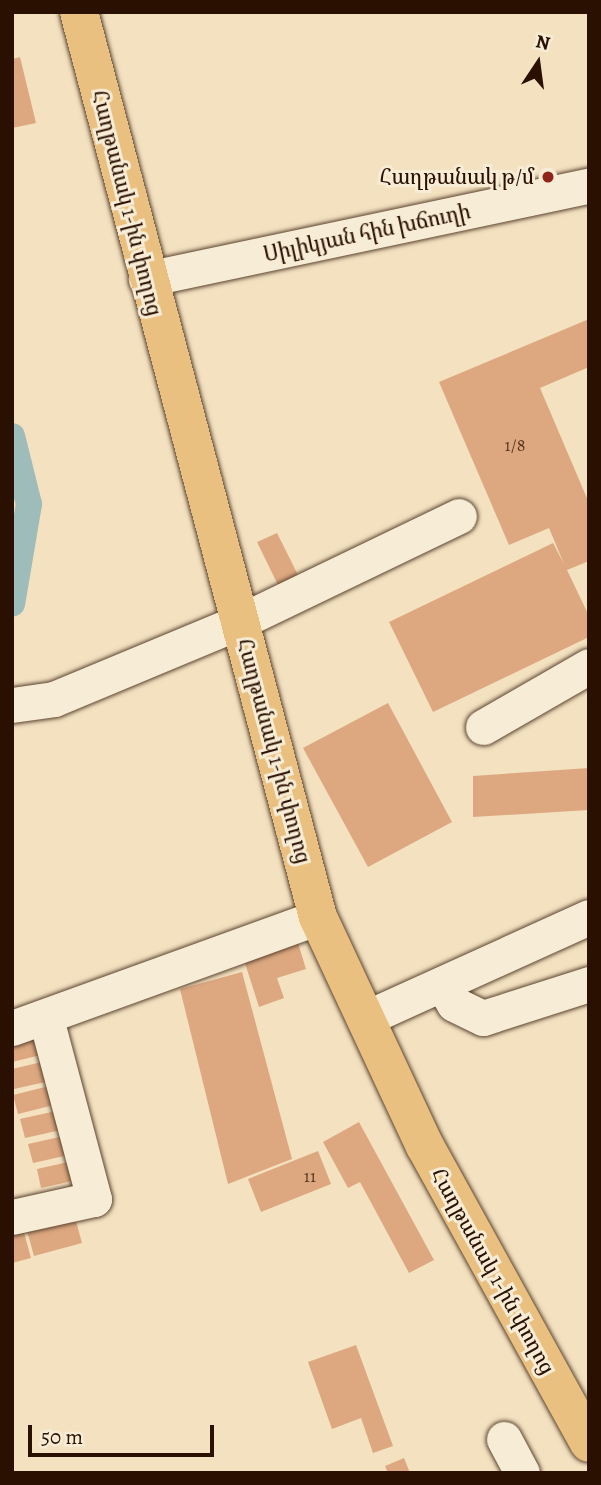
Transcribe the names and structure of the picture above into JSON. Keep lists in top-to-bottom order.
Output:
{
  "streets": {
    "main road": ["Հաղթանակ 1-ին փողոց"],
    "street": ["Սիլիկյան հին խճուղի"]
  },
  "crossings": [
    ["Հաղթանակ 1-ին փողոց", "Սիլիկյան հին խճուղի"]
  ],
  "places": ["Հաղթանակ թ/մ"],
  "house_numbers": ["1/8", "11"],
  "scale_bar": "50 m",
  "north": "top"
}
